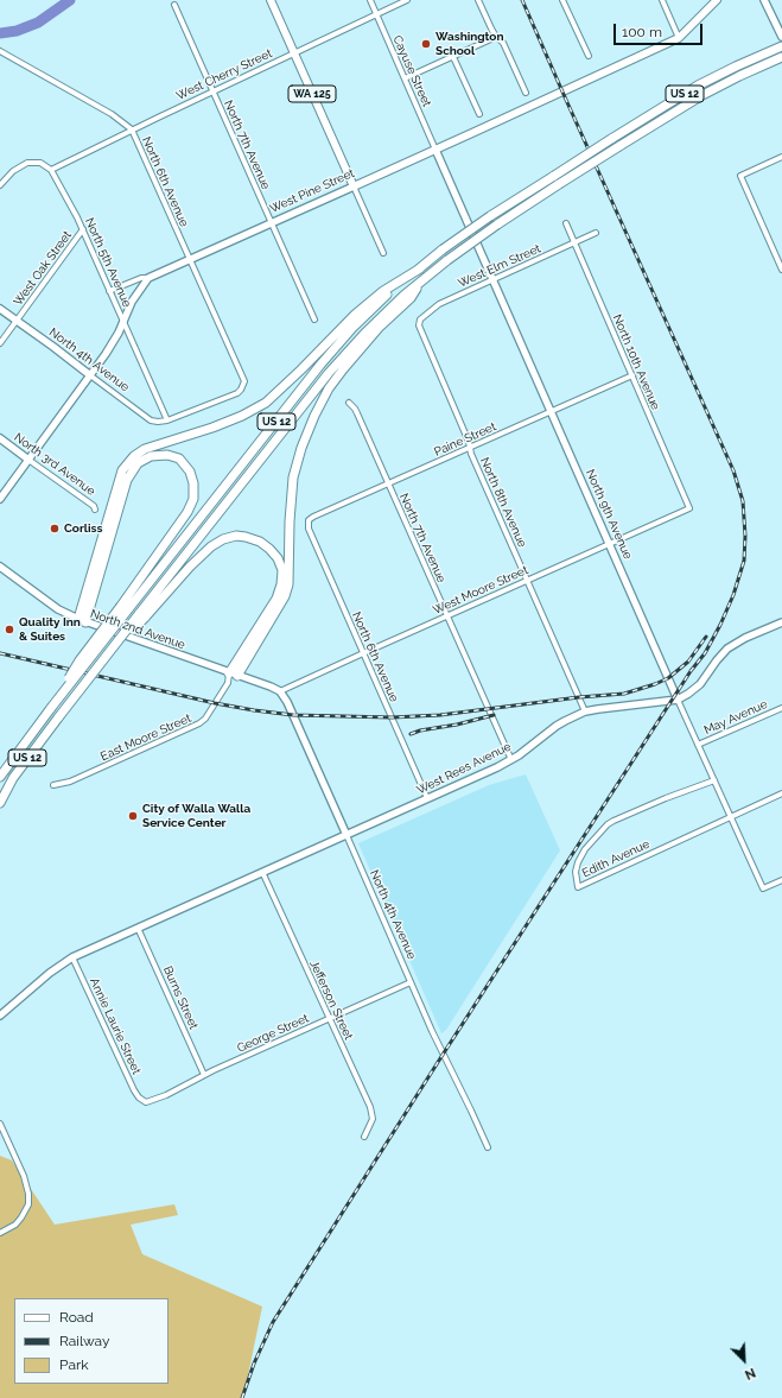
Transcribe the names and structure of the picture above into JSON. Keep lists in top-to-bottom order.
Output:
{
  "streets": {
    "highway": ["US 12"],
    "main road": ["WA 125", "West Pine Street"],
    "street": [
      "Cayuse Street",
      "West Cherry Street",
      "North 7th Avenue",
      "North 6th Avenue",
      "North 5th Avenue",
      "West Elm Street",
      "West Oak Street",
      "North 4th Avenue",
      "North 10th Avenue",
      "Paine Street",
      "North 3rd Avenue",
      "North 8th Avenue",
      "North 9th Avenue",
      "West Moore Street",
      "North 2nd Avenue",
      "May Avenue",
      "East Moore Street",
      "West Rees Avenue",
      "Edith Avenue",
      "Burns Street",
      "Jefferson Street",
      "Annie Laurie Street",
      "George Street"
    ]
  },
  "crossings": [
    ["Cayuse Street", "West Cherry Street"],
    ["Cayuse Street", "West Pine Street"],
    ["Cayuse Street", "North 9th Avenue"],
    ["West Cherry Street", "WA 125"],
    ["West Cherry Street", "North 7th Avenue"],
    ["West Cherry Street", "North 6th Avenue"],
    ["West Cherry Street", "North 5th Avenue"],
    ["WA 125", "West Pine Street"],
    ["North 7th Avenue", "West Pine Street"],
    ["North 7th Avenue", "Paine Street"],
    ["North 7th Avenue", "West Moore Street"],
    ["North 7th Avenue", "West Rees Avenue"],
    ["North 6th Avenue", "West Pine Street"],
    ["North 6th Avenue", "North 5th Avenue"],
    ["North 6th Avenue", "North 4th Avenue"],
    ["North 6th Avenue", "Paine Street"],
    ["North 6th Avenue", "West Moore Street"],
    ["North 6th Avenue", "West Rees Avenue"],
    ["West Pine Street", "North 9th Avenue"],
    ["North 5th Avenue", "West Oak Street"],
    ["North 5th Avenue", "North 4th Avenue"],
    ["West Elm Street", "North 10th Avenue"],
    ["West Elm Street", "North 8th Avenue"],
    ["West Elm Street", "North 9th Avenue"],
    ["West Oak Street", "North 4th Avenue"],
    ["North 4th Avenue", "West Moore Street"],
    ["North 4th Avenue", "North 2nd Avenue"],
    ["North 4th Avenue", "West Rees Avenue"],
    ["North 4th Avenue", "George Street"],
    ["North 10th Avenue", "Paine Street"],
    ["North 10th Avenue", "West Moore Street"],
    ["Paine Street", "North 8th Avenue"],
    ["Paine Street", "North 9th Avenue"],
    ["North 8th Avenue", "West Moore Street"],
    ["North 8th Avenue", "West Rees Avenue"],
    ["North 9th Avenue", "West Moore Street"],
    ["North 9th Avenue", "May Avenue"],
    ["North 9th Avenue", "West Rees Avenue"],
    ["North 9th Avenue", "Edith Avenue"],
    ["West Moore Street", "North 2nd Avenue"],
    ["North 2nd Avenue", "East Moore Street"],
    ["West Rees Avenue", "Burns Street"],
    ["West Rees Avenue", "Jefferson Street"],
    ["West Rees Avenue", "Annie Laurie Street"],
    ["Burns Street", "George Street"],
    ["Jefferson Street", "George Street"],
    ["Annie Laurie Street", "George Street"]
  ],
  "places": [
    "Washington School",
    "Corliss",
    "Quality Inn & Suites",
    "City of Walla Walla Service Center"
  ],
  "legend": ["Road", "Railway", "Park"],
  "scale_bar": "100 m",
  "north": "bottom right"
}
